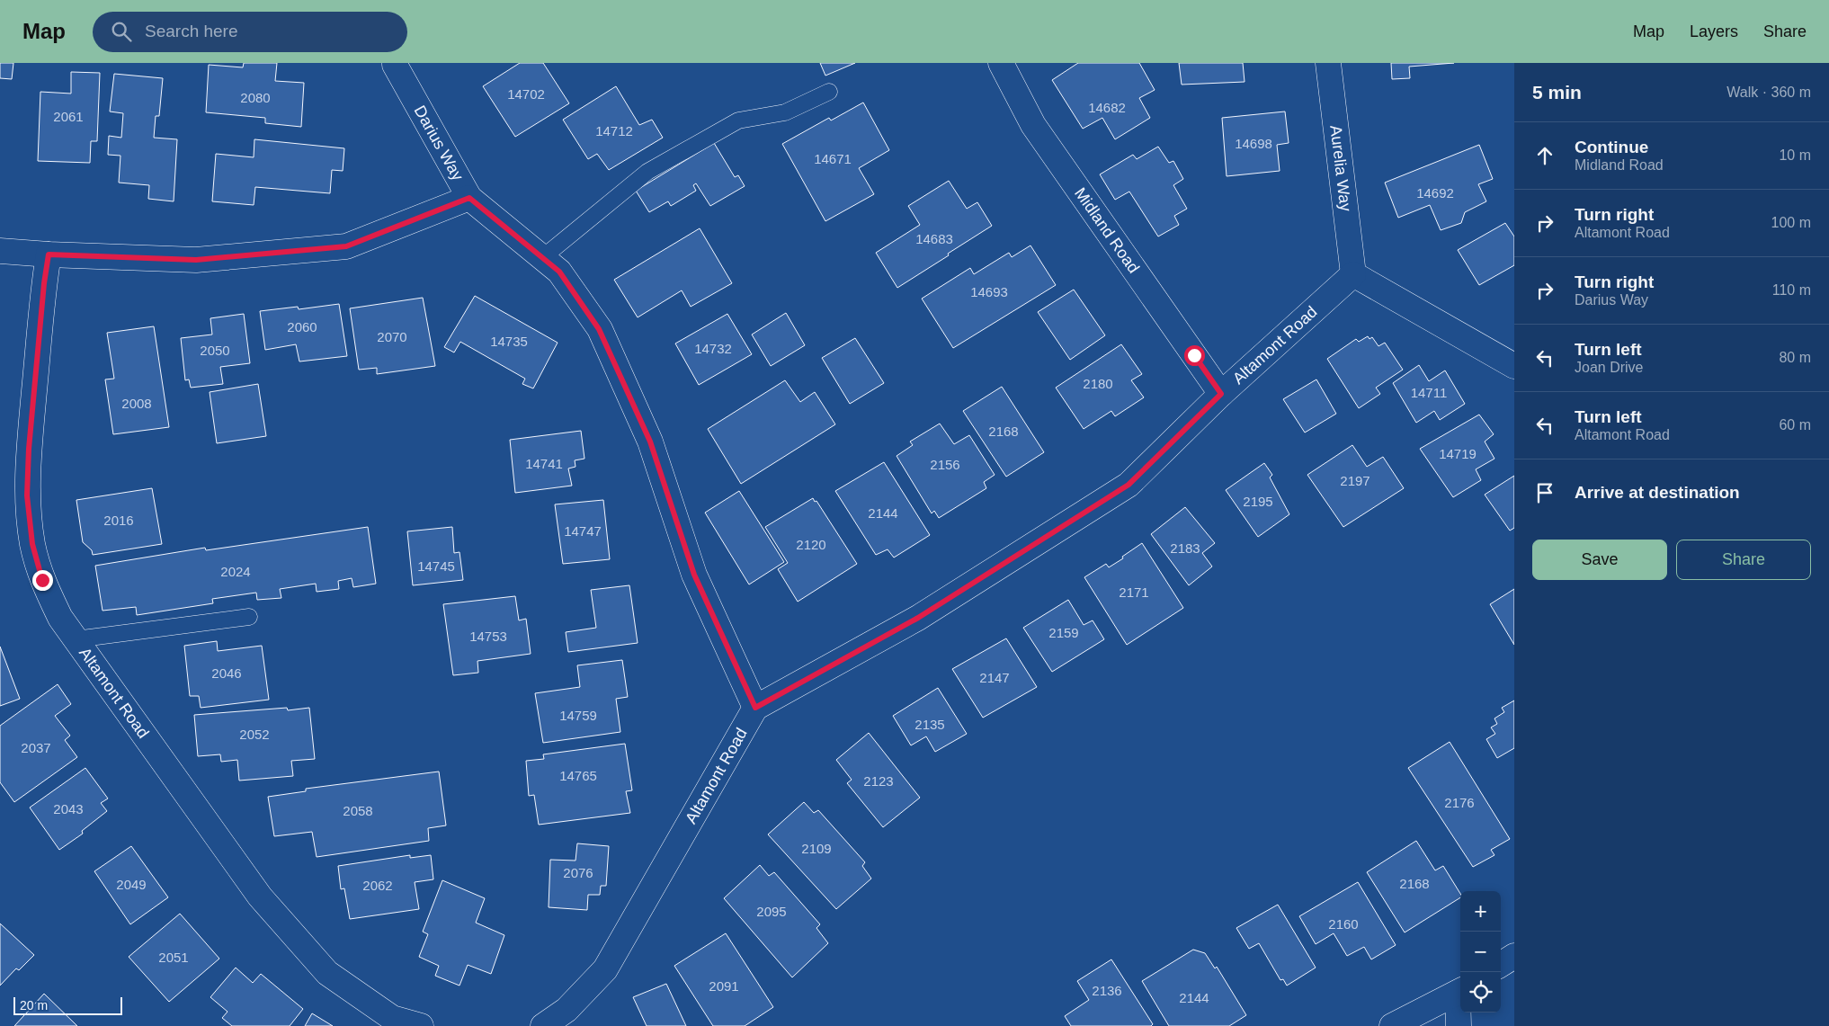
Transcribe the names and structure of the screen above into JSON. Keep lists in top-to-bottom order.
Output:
{
  "streets": {
    "street": [
      "Darius Way",
      "Aurelia Way",
      "Midland Road",
      "Altamont Road"
    ]
  },
  "crossings": [
    ["Darius Way", "Altamont Road"],
    ["Aurelia Way", "Altamont Road"],
    ["Midland Road", "Altamont Road"]
  ],
  "house_numbers": [
    "14702",
    "2080",
    "14682",
    "2061",
    "14712",
    "14698",
    "14671",
    "14692",
    "14683",
    "14693",
    "2060",
    "2070",
    "14735",
    "14732",
    "2050",
    "2180",
    "14711",
    "2008",
    "2168",
    "14719",
    "14741",
    "2156",
    "2197",
    "2195",
    "2144",
    "2016",
    "14747",
    "2120",
    "2183",
    "14745",
    "2024",
    "2171",
    "2159",
    "14753",
    "2046",
    "2147",
    "14759",
    "2135",
    "2052",
    "2037",
    "14765",
    "2123",
    "2176",
    "2043",
    "2058",
    "2109",
    "2076",
    "2168",
    "2049",
    "2062",
    "2095",
    "2160",
    "2051",
    "2091",
    "2136",
    "2144"
  ],
  "scale_bar": "20 m",
  "page": {
    "header": "Map",
    "search": "Search here",
    "nav": ["Map", "Layers", "Share"],
    "heading": ["5 min", "Walk · 360 m"],
    "list": [
      ["Continue", "Midland Road", "10 m"],
      ["Turn right", "Altamont Road", "100 m"],
      ["Turn right", "Darius Way", "110 m"],
      ["Turn left", "Joan Drive", "80 m"],
      ["Turn left", "Altamont Road", "60 m"],
      "Arrive at destination"
    ],
    "buttons": ["Save", "Share"],
    "map_buttons": ["+", "−"],
    "scale": "20 m"
  }
}
